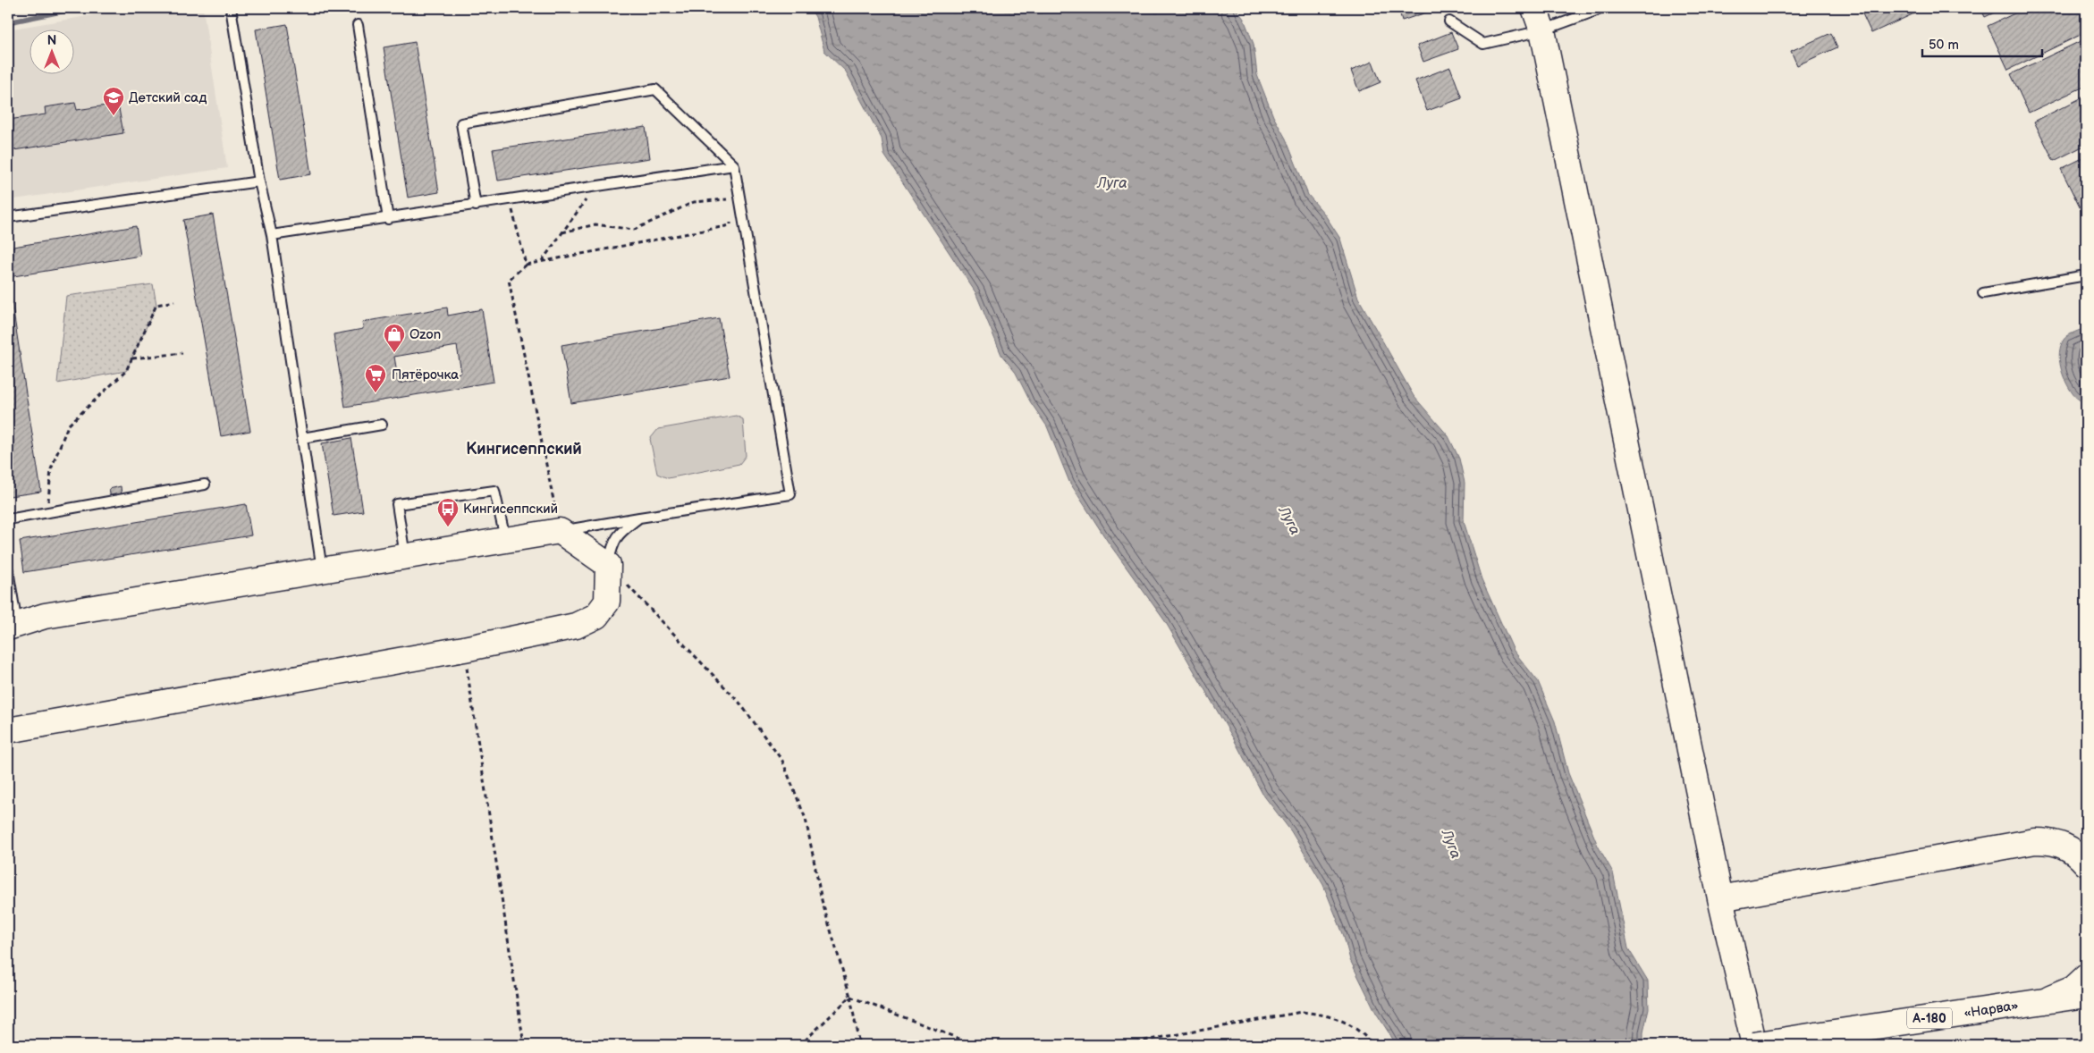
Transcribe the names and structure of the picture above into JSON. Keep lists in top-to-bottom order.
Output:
{
  "streets": {
    "main road": ["«Нарва»", "А-180"]
  },
  "districts": ["Кингисеппский"],
  "water": ["Луга"],
  "places": {
    "school or university": ["Детский сад"],
    "shop": ["Ozon"],
    "supermarket": ["Пятёрочка"],
    "bus stop": ["Кингисеппский"]
  },
  "scale_bar": "50 m",
  "north": "top"
}
